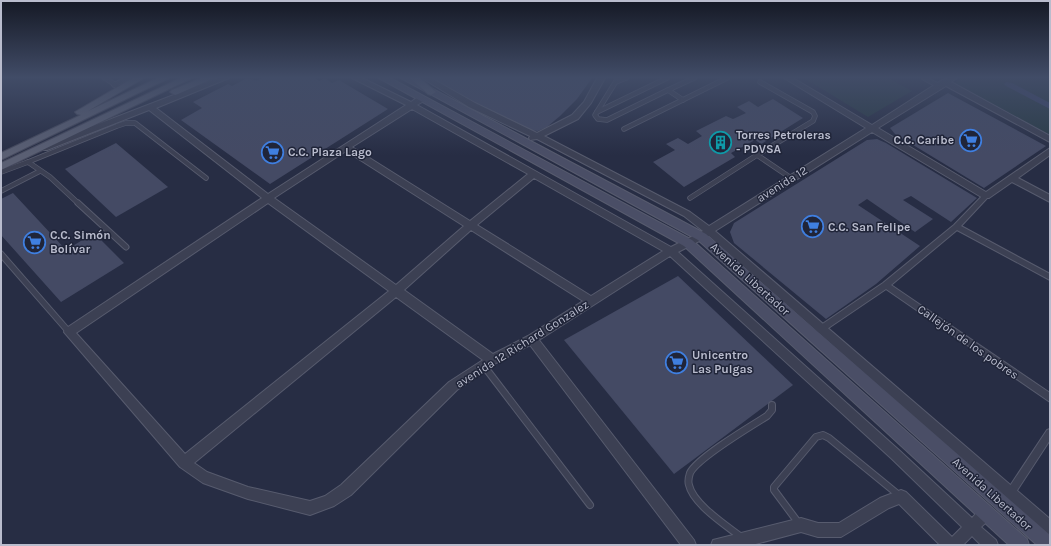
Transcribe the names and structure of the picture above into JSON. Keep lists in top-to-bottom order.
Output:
{
  "streets": {
    "main road": ["Avenida Libertador"],
    "street": ["avenida 12", "Callejón de los pobres", "avenida 12 Richard Gonzalez"]
  },
  "crossings": [
    ["avenida 12", "Avenida Libertador"],
    ["avenida 12", "avenida 12 Richard Gonzalez"]
  ],
  "places": {
    "supermarket": [
      "C.C. Caribe",
      "C.C. Plaza Lago",
      "C.C. San Felipe",
      "C.C. Simón Bolívar",
      "Unicentro Las Pulgas"
    ],
    "building": ["Torres Petroleras - PDVSA"]
  }
}
